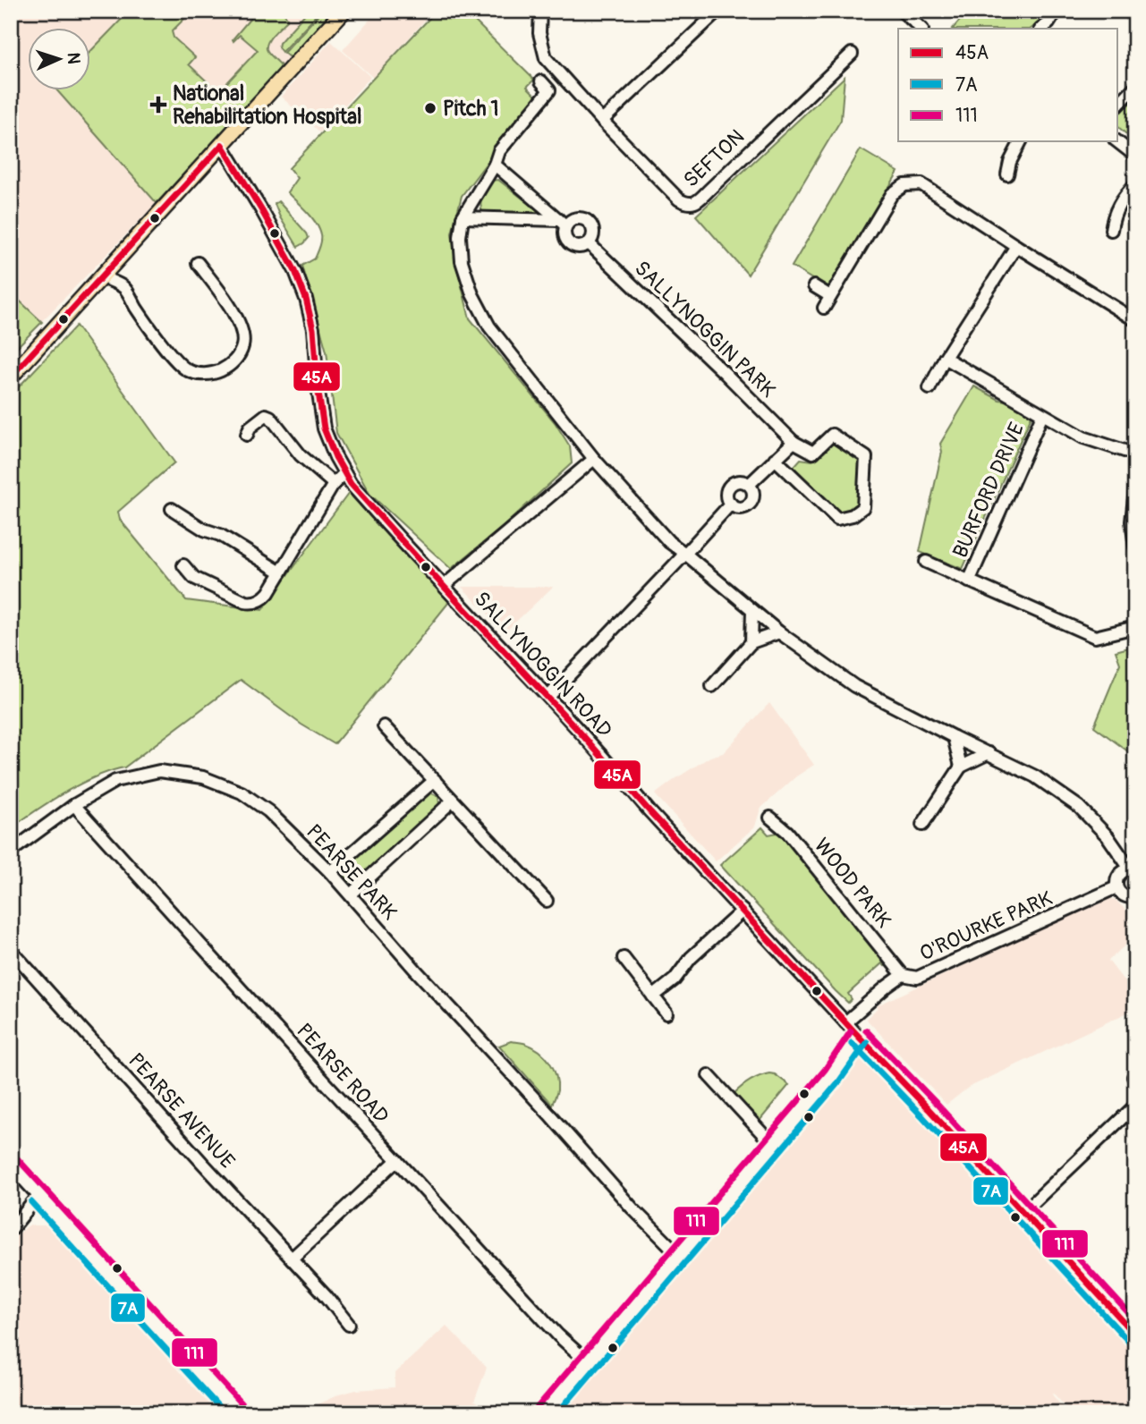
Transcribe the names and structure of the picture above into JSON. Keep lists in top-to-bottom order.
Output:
{
  "streets": {
    "street": [
      "SEFTON",
      "SALLYNOGGIN PARK",
      "BURFORD DRIVE",
      "SALLYNOGGIN ROAD",
      "PEARSE PARK",
      "WOOD PARK",
      "O'ROURKE PARK",
      "PEARSE ROAD",
      "PEARSE AVENUE"
    ]
  },
  "crossings": [
    ["SALLYNOGGIN ROAD", "O'ROURKE PARK"],
    ["PEARSE PARK", "PEARSE ROAD"],
    ["WOOD PARK", "O'ROURKE PARK"]
  ],
  "places": {
    "health": ["National Rehabilitation Hospital"],
    "other": ["Pitch 1"]
  },
  "lines": ["transit line 45A", "transit line 111", "transit line 7A"],
  "legend": ["45A", "7A", "111"],
  "north": "right"
}
